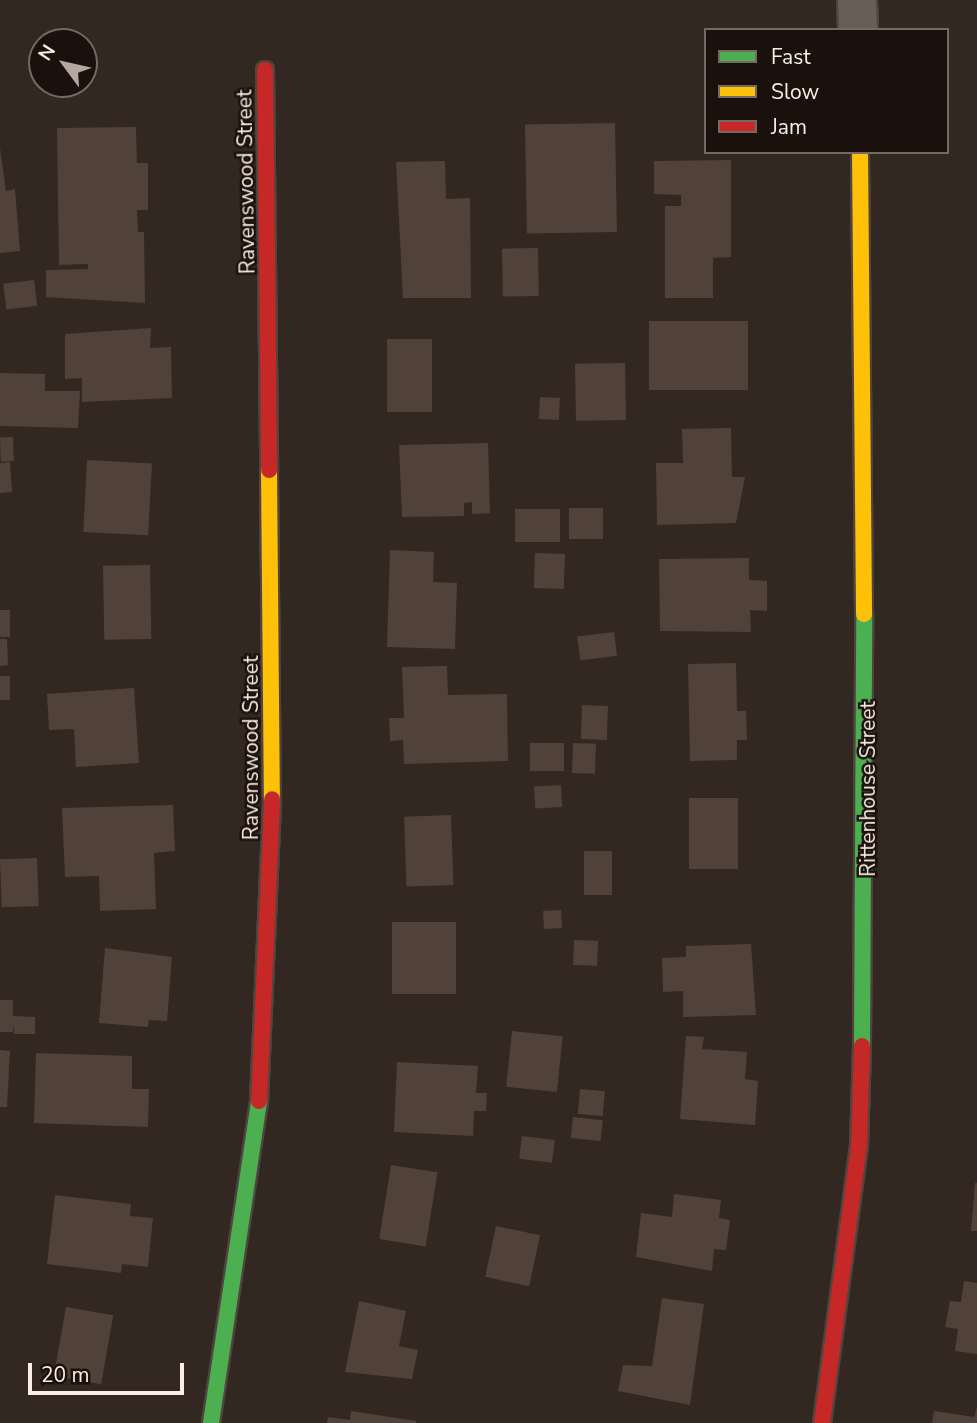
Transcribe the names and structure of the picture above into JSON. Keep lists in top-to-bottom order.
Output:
{
  "streets": {
    "street": ["Ravenswood Street", "Rittenhouse Street"]
  },
  "legend": ["Fast", "Slow", "Jam"],
  "scale_bar": "20 m",
  "north": "top left"
}
